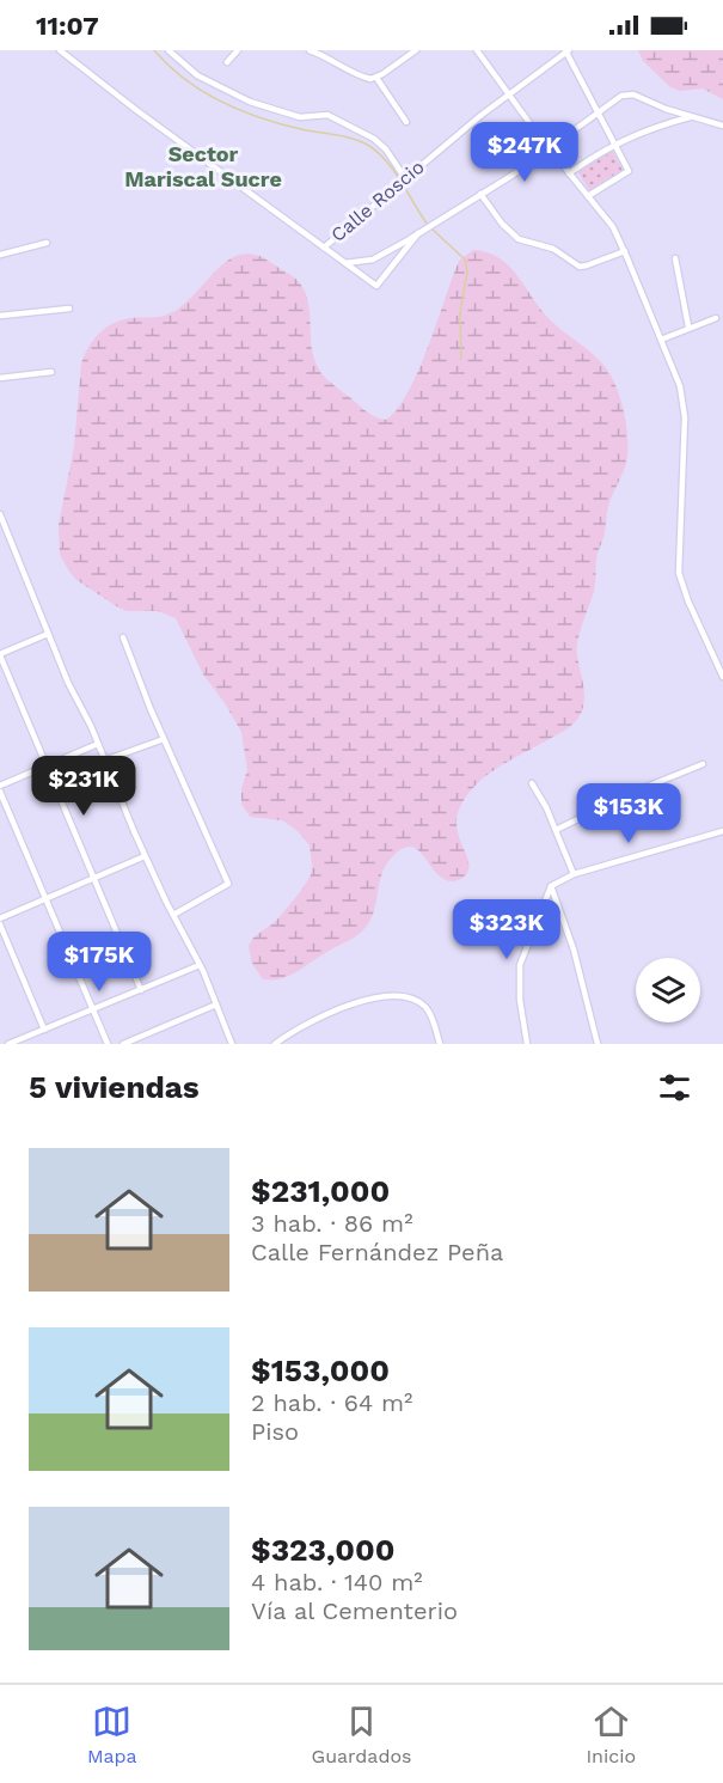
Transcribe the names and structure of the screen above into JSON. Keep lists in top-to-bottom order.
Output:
{
  "streets": {
    "street": ["Calle Roscio"]
  },
  "districts": ["Sector Mariscal Sucre"],
  "page": {
    "status": "11:07",
    "price": [
      "$247K",
      "$231K",
      "$153K",
      "$323K",
      "$175K"
    ],
    "heading": "5 viviendas",
    "list": [
      {
        "name": "$231,000",
        "note": "3 hab. · 86 m² · Calle Fernández Peña"
      },
      {
        "name": "$153,000",
        "note": "2 hab. · 64 m² · Piso"
      },
      {
        "name": "$323,000",
        "note": "4 hab. · 140 m² · Vía al Cementerio"
      }
    ],
    "tabs": ["Mapa", "Guardados", "Inicio"]
  }
}
